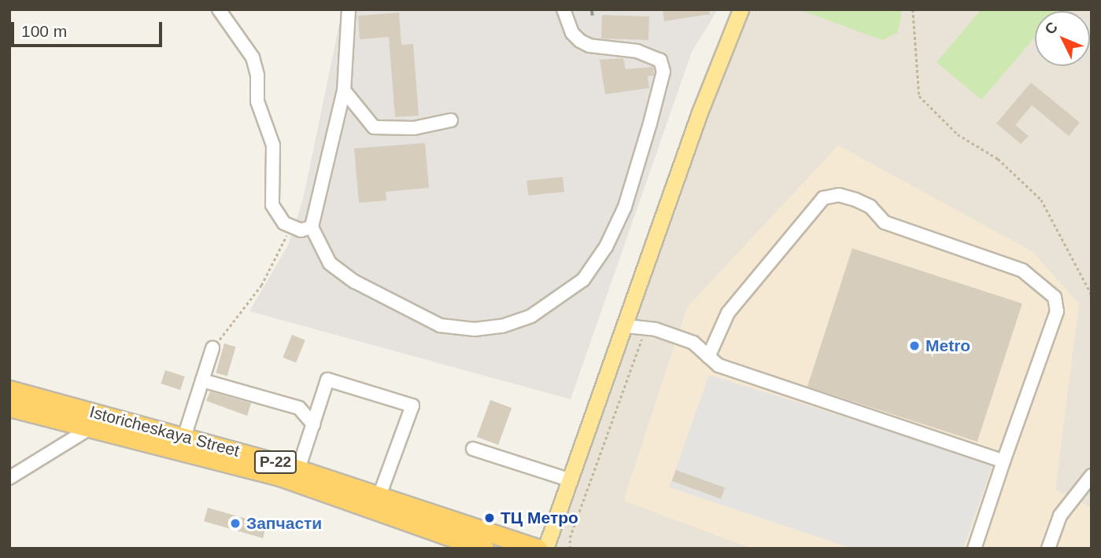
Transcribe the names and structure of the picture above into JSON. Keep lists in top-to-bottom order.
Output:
{
  "streets": {
    "highway": ["Istoricheskaya Street", "Р-22"]
  },
  "places": ["Metro", "ТЦ Метро", "Запчасти"],
  "scale_bar": "100 m",
  "north": "top left"
}
